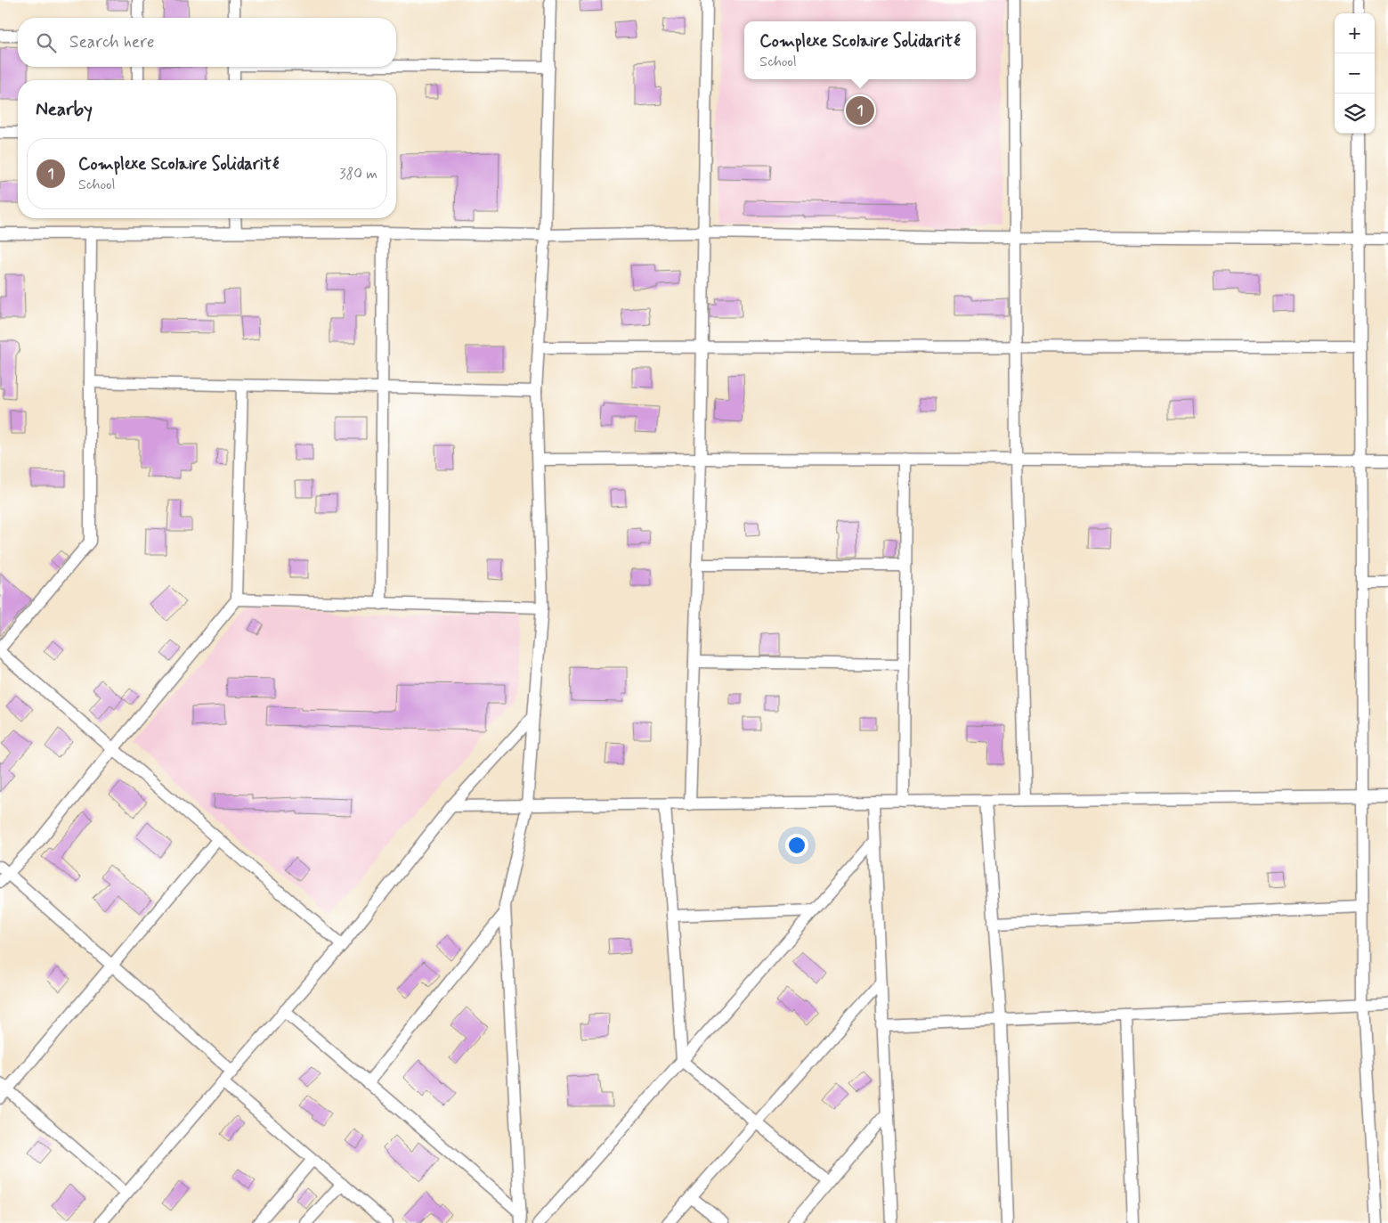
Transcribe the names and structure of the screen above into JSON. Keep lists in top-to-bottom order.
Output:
{
  "page": {
    "map_buttons": ["+", "−"],
    "search": "Search here",
    "popup": ["Complexe Scolaire Solidarité", "School"],
    "heading": "Nearby",
    "pins": "1",
    "list": [
      {
        "mark": "1",
        "name": "Complexe Scolaire Solidarité",
        "note": "School",
        "value": "380 m"
      }
    ]
  }
}
